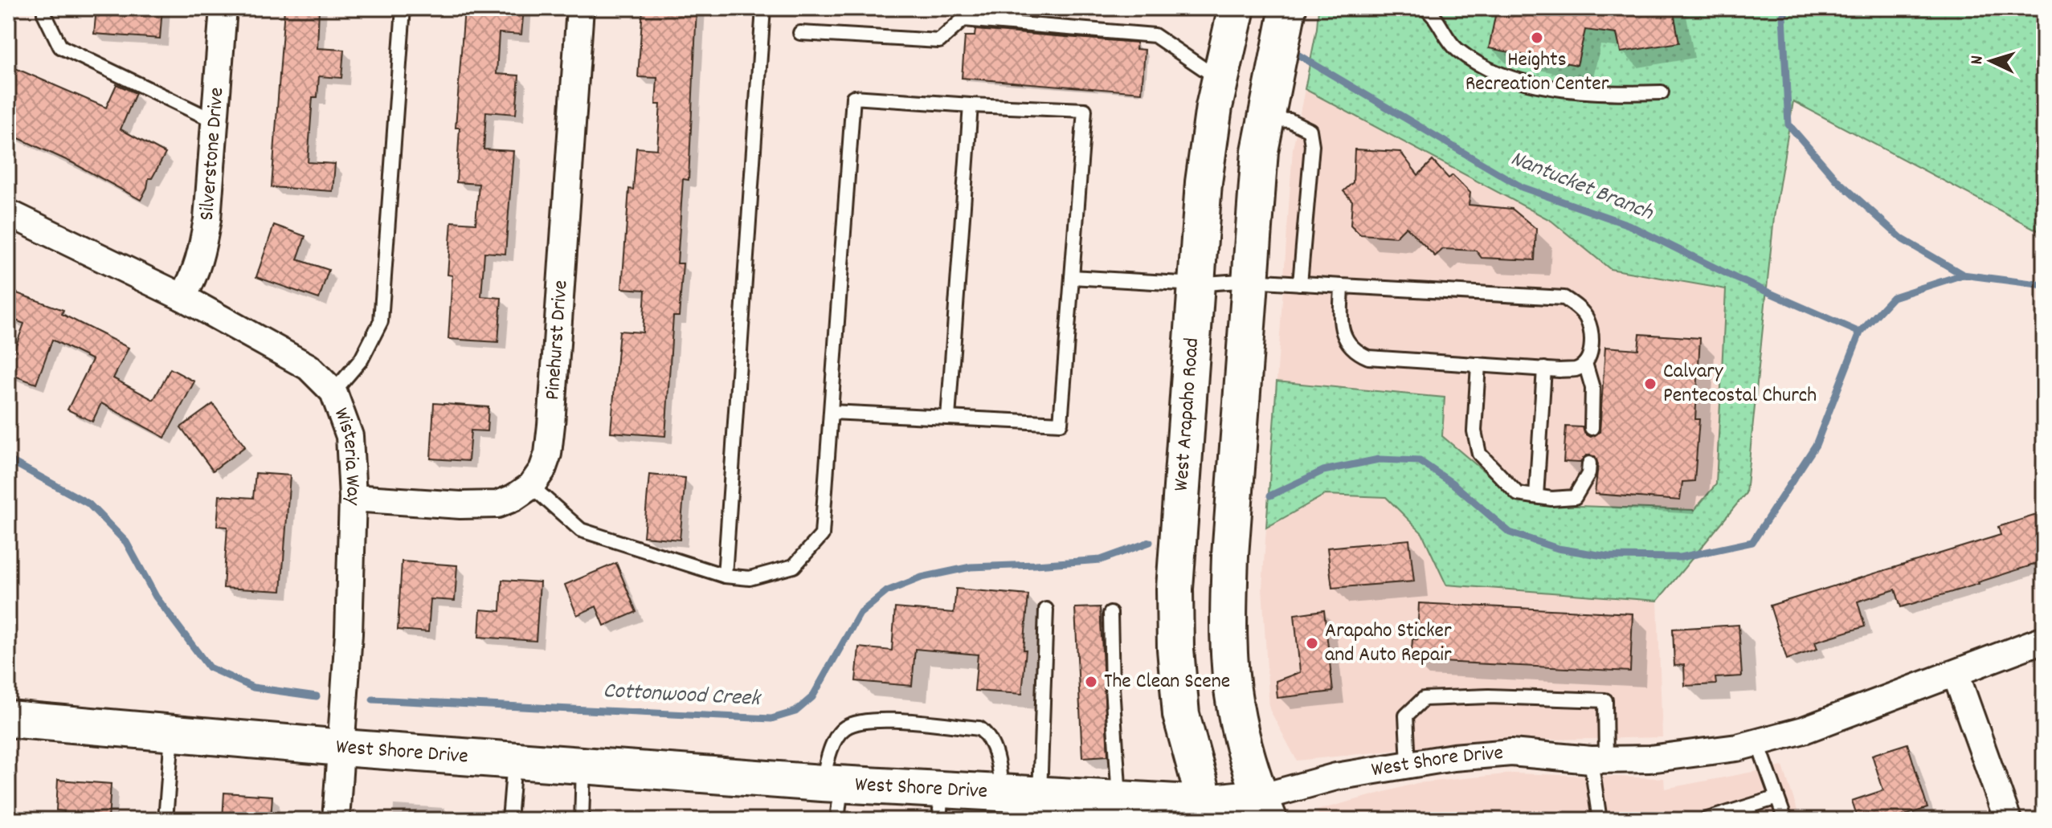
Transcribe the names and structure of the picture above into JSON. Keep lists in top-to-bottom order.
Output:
{
  "streets": {
    "main road": ["West Arapaho Road", "West Shore Drive"],
    "street": ["Silverstone Drive", "Pinehurst Drive", "Wisteria Way"]
  },
  "crossings": [
    ["Silverstone Drive", "Wisteria Way"],
    ["West Arapaho Road", "West Shore Drive"],
    ["Wisteria Way", "West Shore Drive"]
  ],
  "water": ["Nantucket Branch", "Cottonwood Creek"],
  "places": [
    "Heights Recreation Center",
    "Calvary Pentecostal Church",
    "Arapaho Sticker and Auto Repair",
    "The Clean Scene"
  ],
  "north": "left"
}
